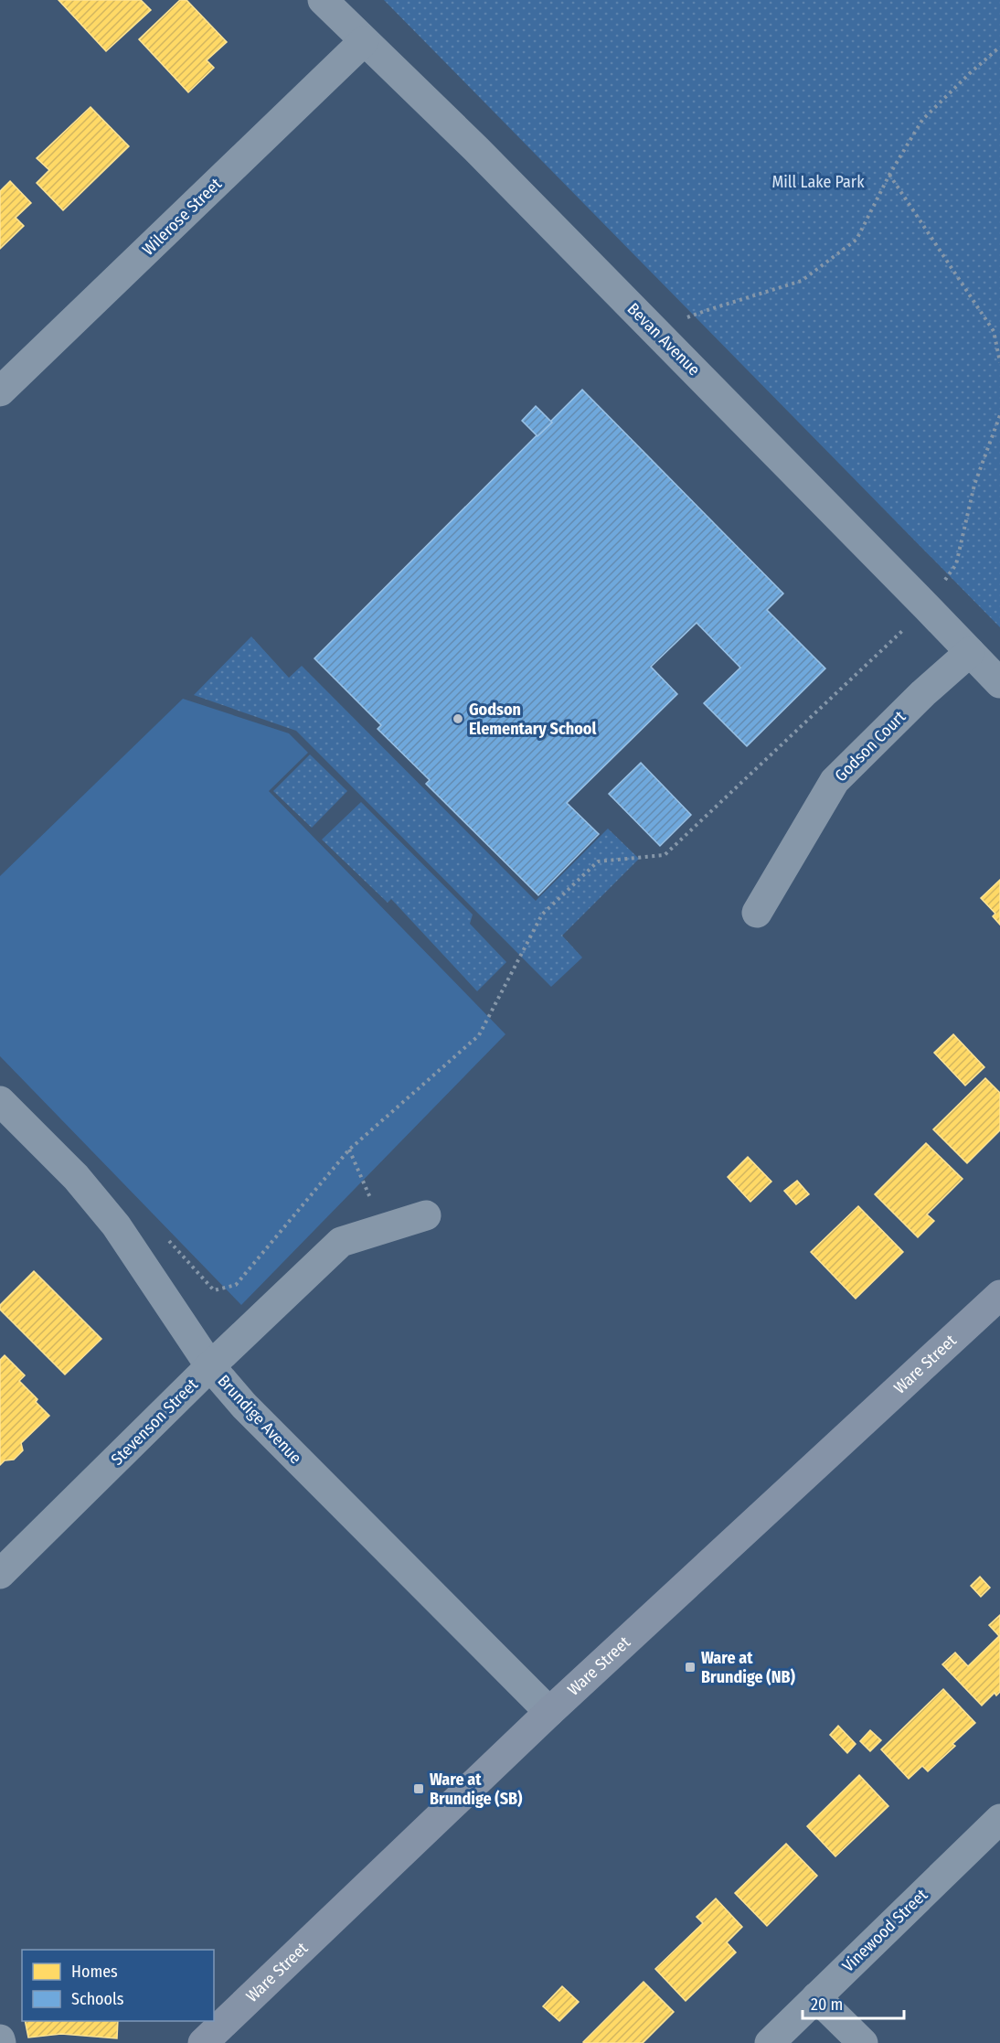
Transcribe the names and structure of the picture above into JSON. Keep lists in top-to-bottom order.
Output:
{
  "streets": {
    "main road": ["Ware Street"],
    "street": [
      "Wilerose Street",
      "Bevan Avenue",
      "Godson Court",
      "Brundige Avenue",
      "Stevenson Street",
      "Vinewood Street"
    ]
  },
  "crossings": [
    ["Wilerose Street", "Bevan Avenue"],
    ["Bevan Avenue", "Godson Court"],
    ["Ware Street", "Brundige Avenue"],
    ["Brundige Avenue", "Stevenson Street"]
  ],
  "parks": ["Mill Lake Park"],
  "places": {
    "other": ["Godson Elementary School"],
    "transit": ["Ware at Brundige (NB)", "Ware at Brundige (SB)"]
  },
  "legend": ["Homes", "Schools"],
  "scale_bar": "20 m"
}
